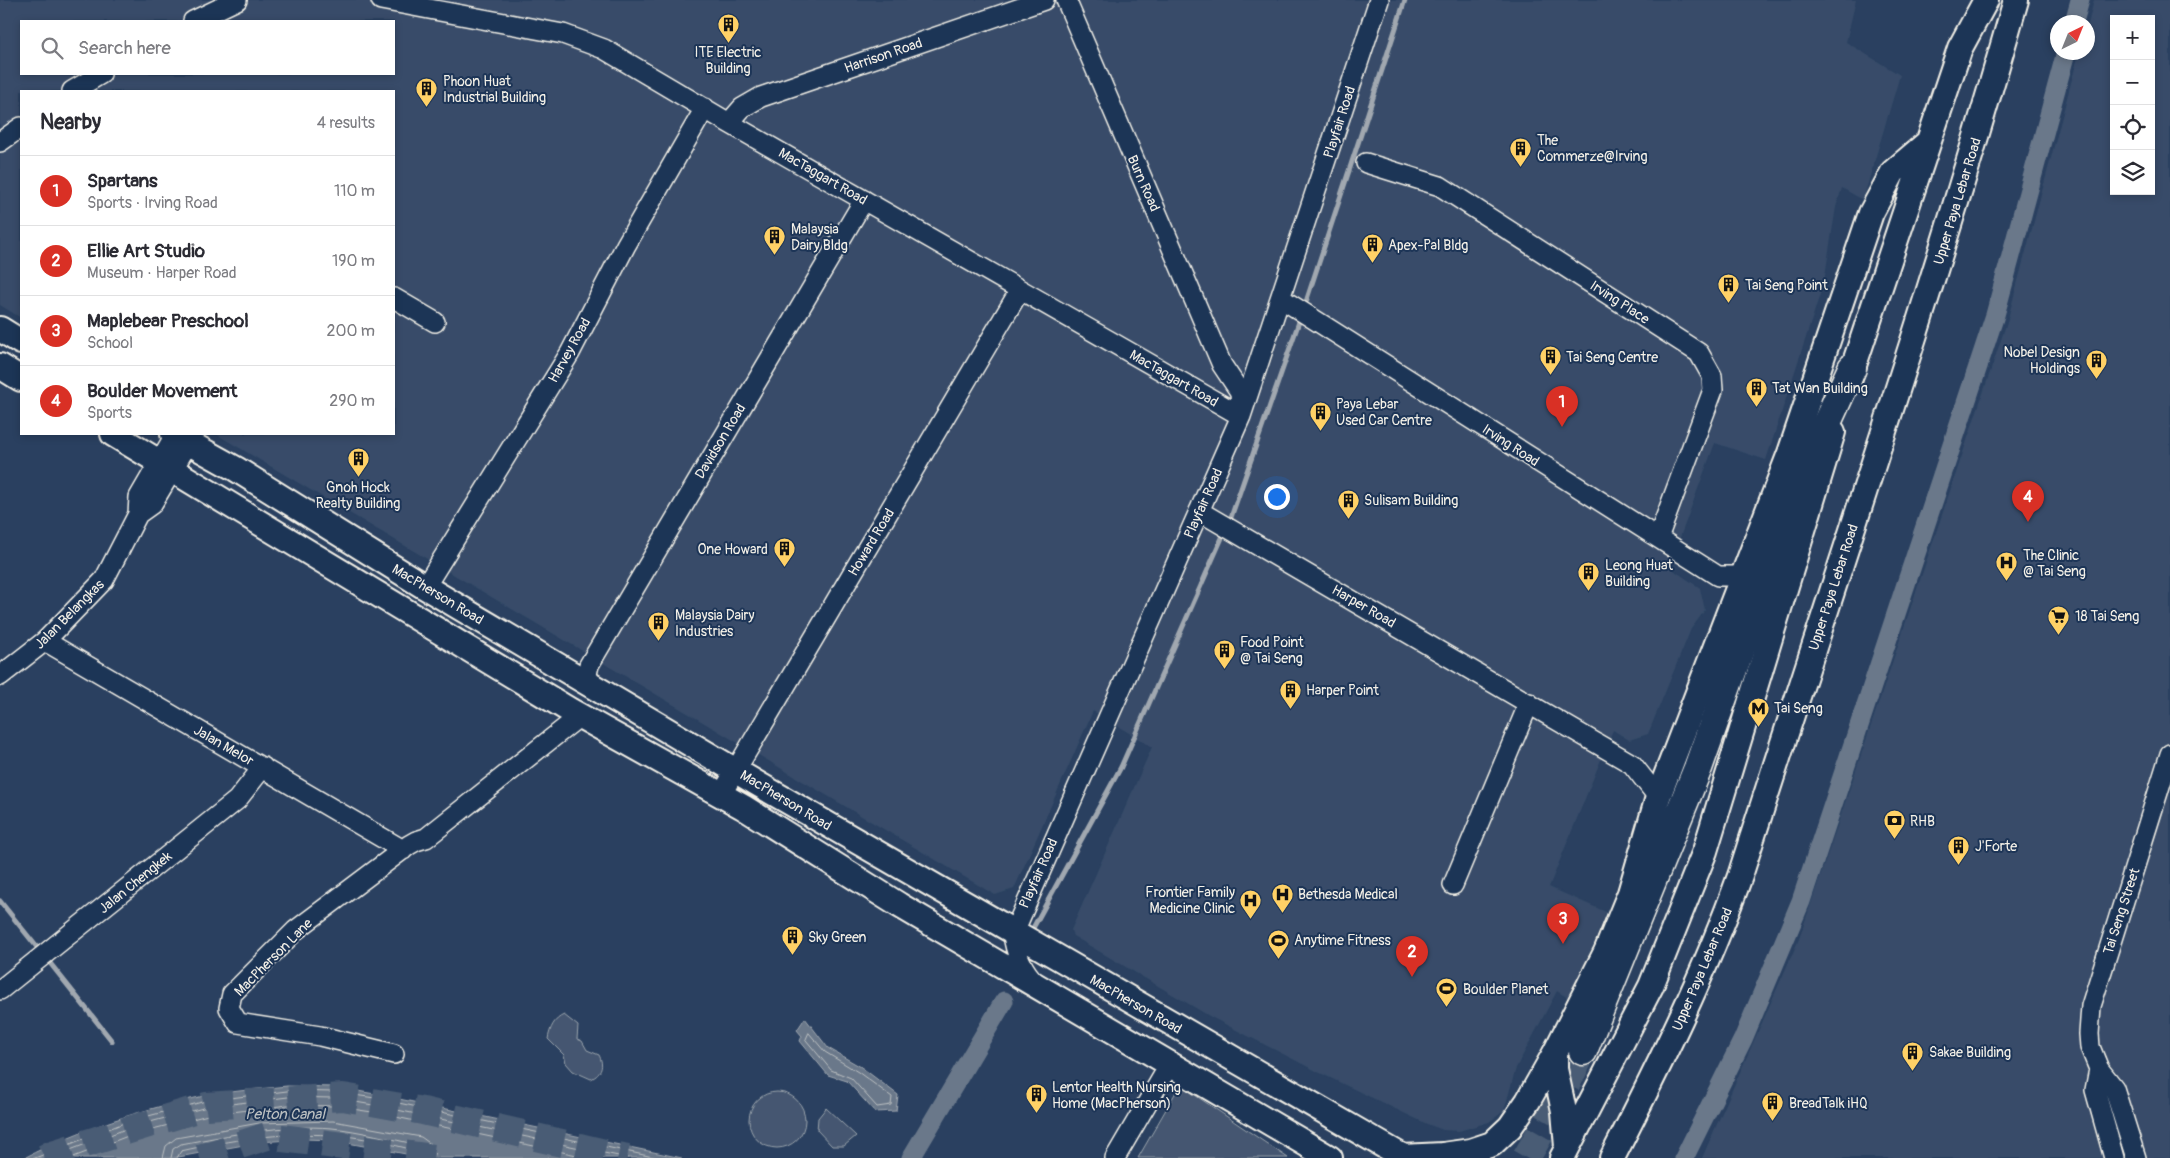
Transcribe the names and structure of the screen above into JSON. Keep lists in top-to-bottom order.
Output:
{
  "streets": {
    "main road": ["Upper Paya Lebar Road", "MacPherson Road"],
    "street": [
      "Harrison Road",
      "Playfair Road",
      "MacTaggart Road",
      "Burn Road",
      "Irving Place",
      "Harvey Road",
      "Davidson Road",
      "Irving Road",
      "Howard Road",
      "Harper Road",
      "Jalan Belangkas",
      "Jalan Melor",
      "Jalan Chengkek",
      "Tai Seng Street",
      "MacPherson Lane"
    ]
  },
  "crossings": [
    ["Harrison Road", "MacTaggart Road"],
    ["Playfair Road", "MacTaggart Road"],
    ["Playfair Road", "Burn Road"],
    ["Playfair Road", "Irving Road"],
    ["Playfair Road", "MacPherson Road"],
    ["Playfair Road", "Harper Road"],
    ["MacTaggart Road", "Burn Road"],
    ["MacTaggart Road", "Harvey Road"],
    ["MacTaggart Road", "Davidson Road"],
    ["MacTaggart Road", "Howard Road"],
    ["Irving Place", "Irving Road"],
    ["Harvey Road", "MacPherson Road"],
    ["Davidson Road", "MacPherson Road"],
    ["Howard Road", "MacPherson Road"],
    ["MacPherson Road", "Jalan Belangkas"],
    ["MacPherson Road", "MacPherson Lane"],
    ["Jalan Belangkas", "Jalan Melor"],
    ["Jalan Melor", "Jalan Chengkek"],
    ["Jalan Melor", "MacPherson Lane"]
  ],
  "water": ["Pelton Canal"],
  "places": {
    "building": [
      "ITE Electric Building",
      "Phoon Huat Industrial Building",
      "The Commerze@Irving",
      "Malaysia Dairy Bldg",
      "Apex-Pal Bldg",
      "Tai Seng Point",
      "Tai Seng Centre",
      "Nobel Design Holdings",
      "Tat Wan Building",
      "Paya Lebar Used Car Centre",
      "Gnoh Hock Realty Building",
      "Sulisam Building",
      "One Howard",
      "Leong Huat Building",
      "Malaysia Dairy Industries",
      "Food Point @ Tai Seng",
      "Harper Point",
      "J'Forte",
      "Sky Green",
      "Sakae Building",
      "Lentor Health Nursing Home (MacPherson)",
      "BreadTalk iHQ"
    ],
    "hospital": ["The Clinic @ Tai Seng", "Bethesda Medical", "Frontier Family Medicine Clinic"],
    "supermarket": ["18 Tai Seng"],
    "metro station": ["Tai Seng"],
    "bank": ["RHB"],
    "sports": ["Anytime Fitness", "Boulder Planet"]
  },
  "north": "top right",
  "page": {
    "map_buttons": ["+", "−"],
    "search": "Search here",
    "heading": ["Nearby", "4 results"],
    "list": [
      {
        "mark": "1",
        "name": "Spartans",
        "note": "Sports · Irving Road",
        "value": "110 m"
      },
      {
        "mark": "2",
        "name": "Ellie Art Studio",
        "note": "Museum · Harper Road",
        "value": "190 m"
      },
      {
        "mark": "3",
        "name": "Maplebear Preschool",
        "note": "School",
        "value": "200 m"
      },
      {
        "mark": "4",
        "name": "Boulder Movement",
        "note": "Sports",
        "value": "290 m"
      }
    ],
    "pins": [
      "1",
      "4",
      "3",
      "2"
    ]
  }
}
